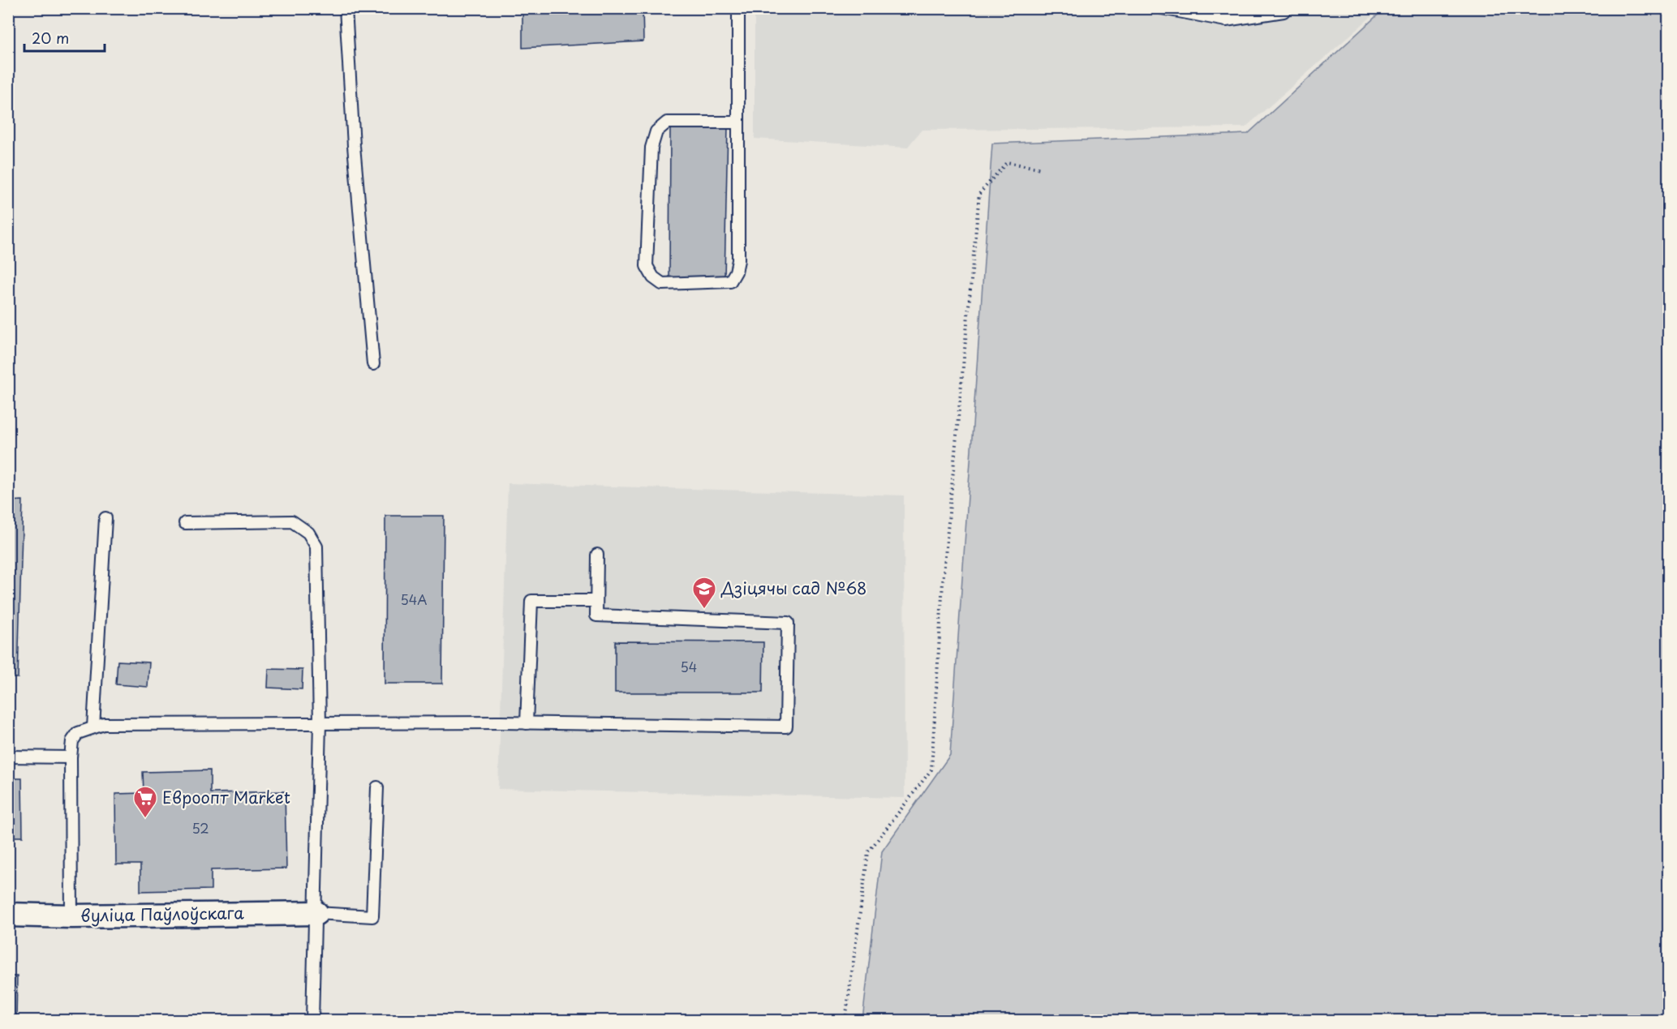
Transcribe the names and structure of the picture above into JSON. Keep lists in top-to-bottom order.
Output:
{
  "streets": {
    "street": ["вуліца Паўлоўскага"]
  },
  "places": {
    "school or university": ["Дзіцячы сад №68"],
    "supermarket": ["Евроопт Market"]
  },
  "house_numbers": ["54А", "54", "52"],
  "scale_bar": "20 m"
}
